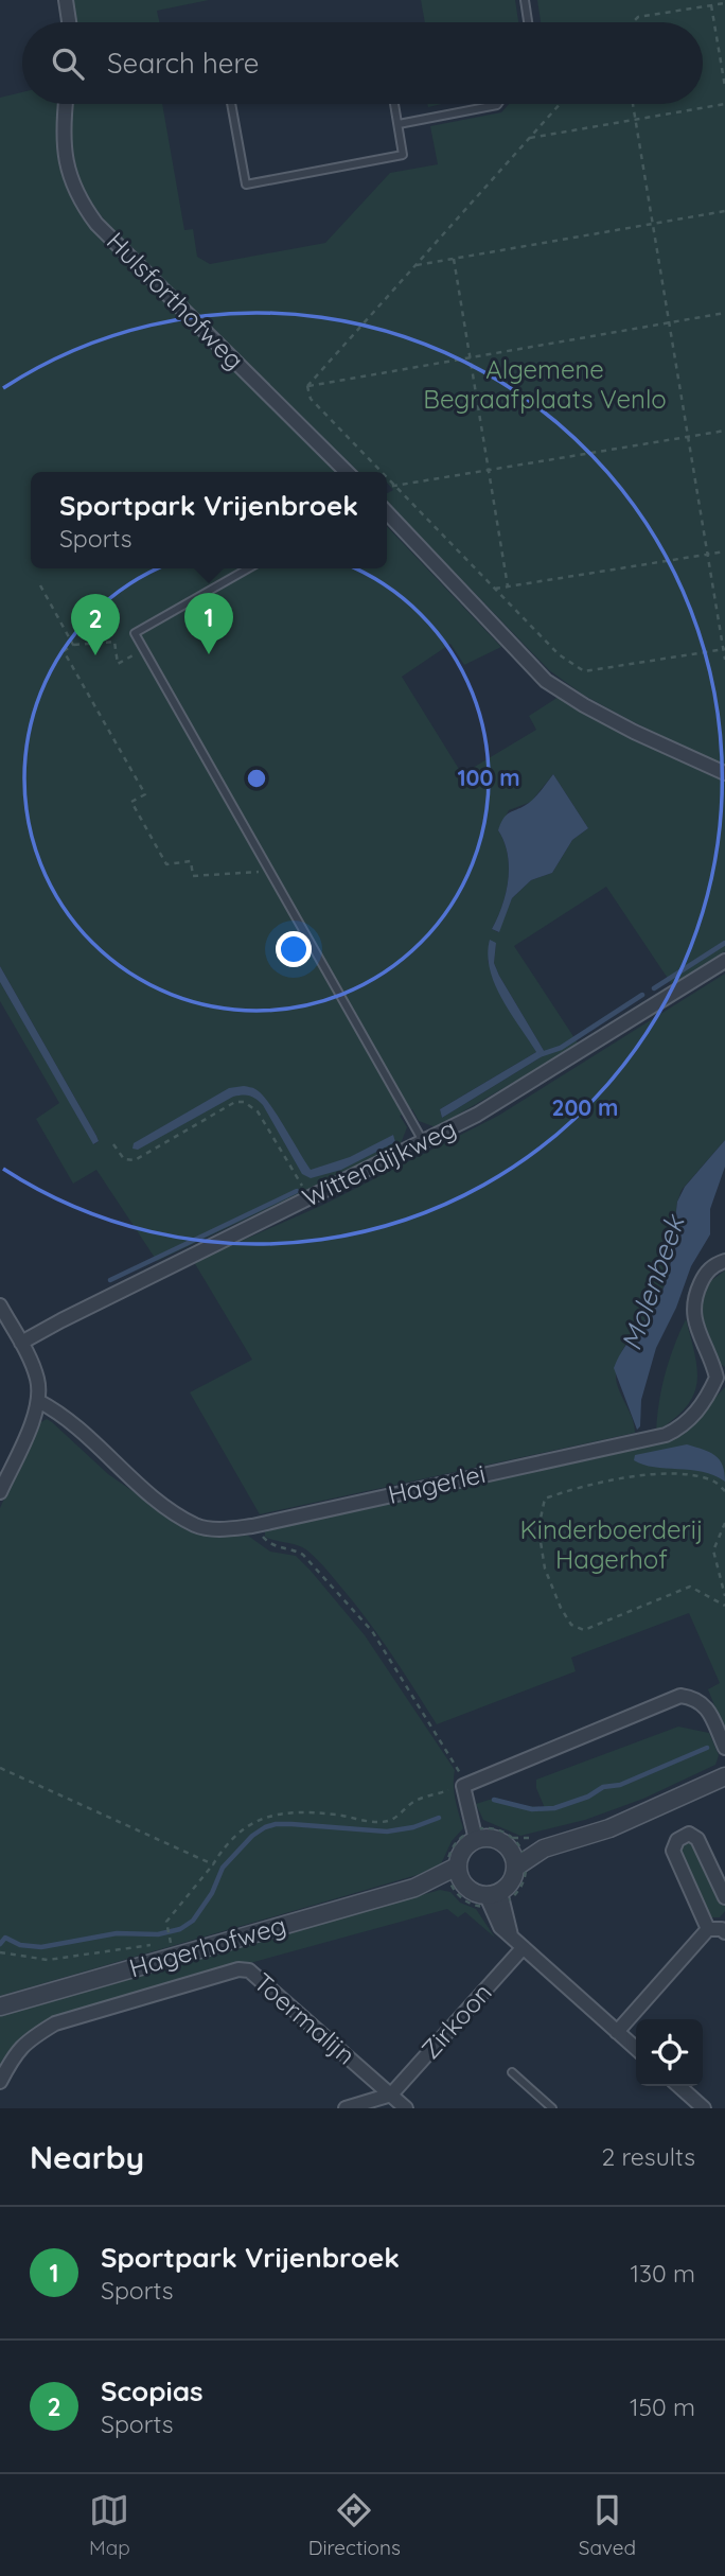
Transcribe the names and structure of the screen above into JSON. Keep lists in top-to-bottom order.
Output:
{
  "streets": {
    "street": [
      "Hulsforthofweg",
      "Wittendijkweg",
      "Hagerlei",
      "Hagerhofweg",
      "Toermalijn",
      "Zirkoon"
    ]
  },
  "crossings": [
    ["Toermalijn", "Zirkoon"]
  ],
  "water": ["Molenbeek"],
  "parks": ["Algemene Begraafplaats Venlo", "Kinderboerderij Hagerhof"],
  "page": {
    "search": "Search here",
    "popup": ["Sportpark Vrijenbroek", "Sports"],
    "pins": ["1", "2"],
    "heading": ["Nearby", "2 results"],
    "list": [
      {
        "mark": "1",
        "name": "Sportpark Vrijenbroek",
        "note": "Sports",
        "value": "130 m"
      },
      {
        "mark": "2",
        "name": "Scopias",
        "note": "Sports",
        "value": "150 m"
      }
    ],
    "nav": ["Map", "Directions", "Saved"]
  },
  "rings": ["100 m", "200 m"]
}
